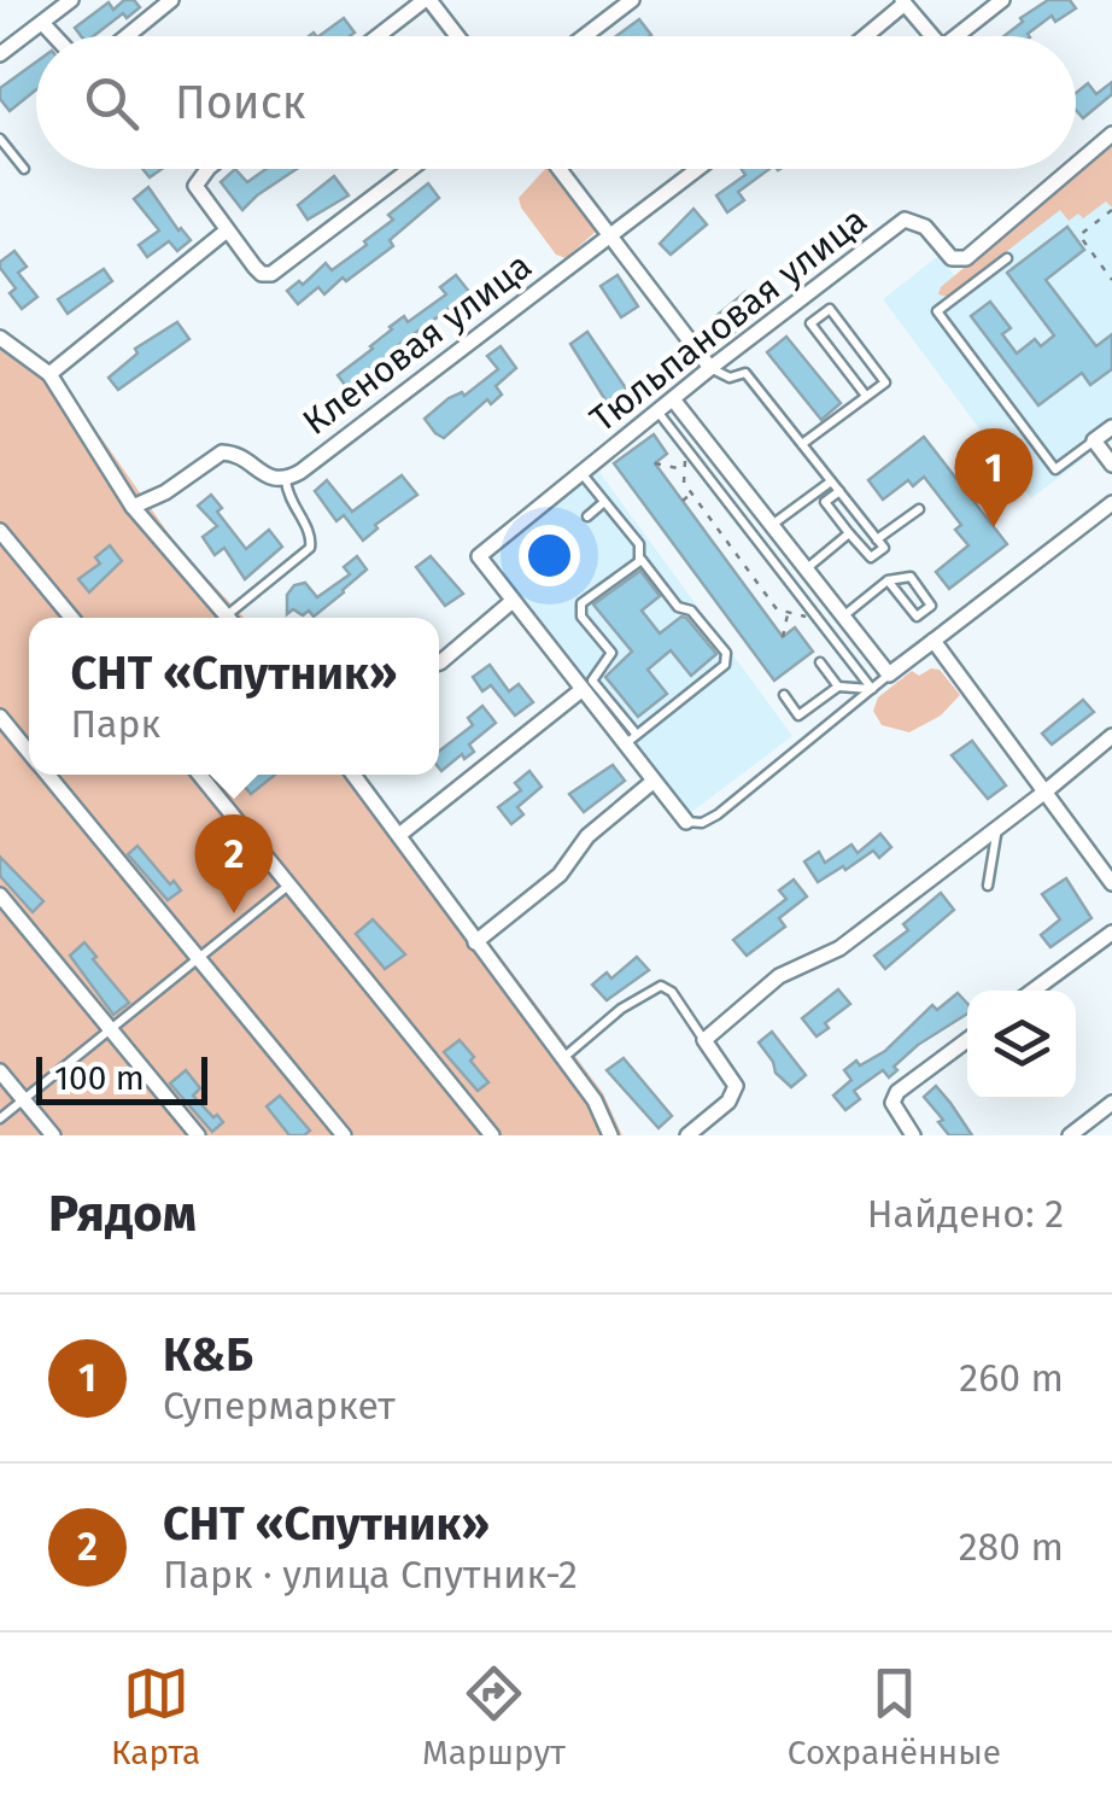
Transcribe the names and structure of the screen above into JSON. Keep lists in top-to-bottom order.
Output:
{
  "streets": {
    "street": ["Тюльпановая улица", "Кленовая улица"]
  },
  "scale_bar": "100 m",
  "page": {
    "search": "Поиск",
    "pins": ["1", "2"],
    "popup": ["СНТ «Спутник»", "Парк"],
    "scale": "100 m",
    "heading": ["Рядом", "Найдено: 2"],
    "list": [
      {
        "mark": "1",
        "name": "К&Б",
        "note": "Супермаркет",
        "value": "260 m"
      },
      {
        "mark": "2",
        "name": "СНТ «Спутник»",
        "note": "Парк · улица Спутник-2",
        "value": "280 m"
      }
    ],
    "nav": ["Карта", "Маршрут", "Сохранённые"]
  }
}
